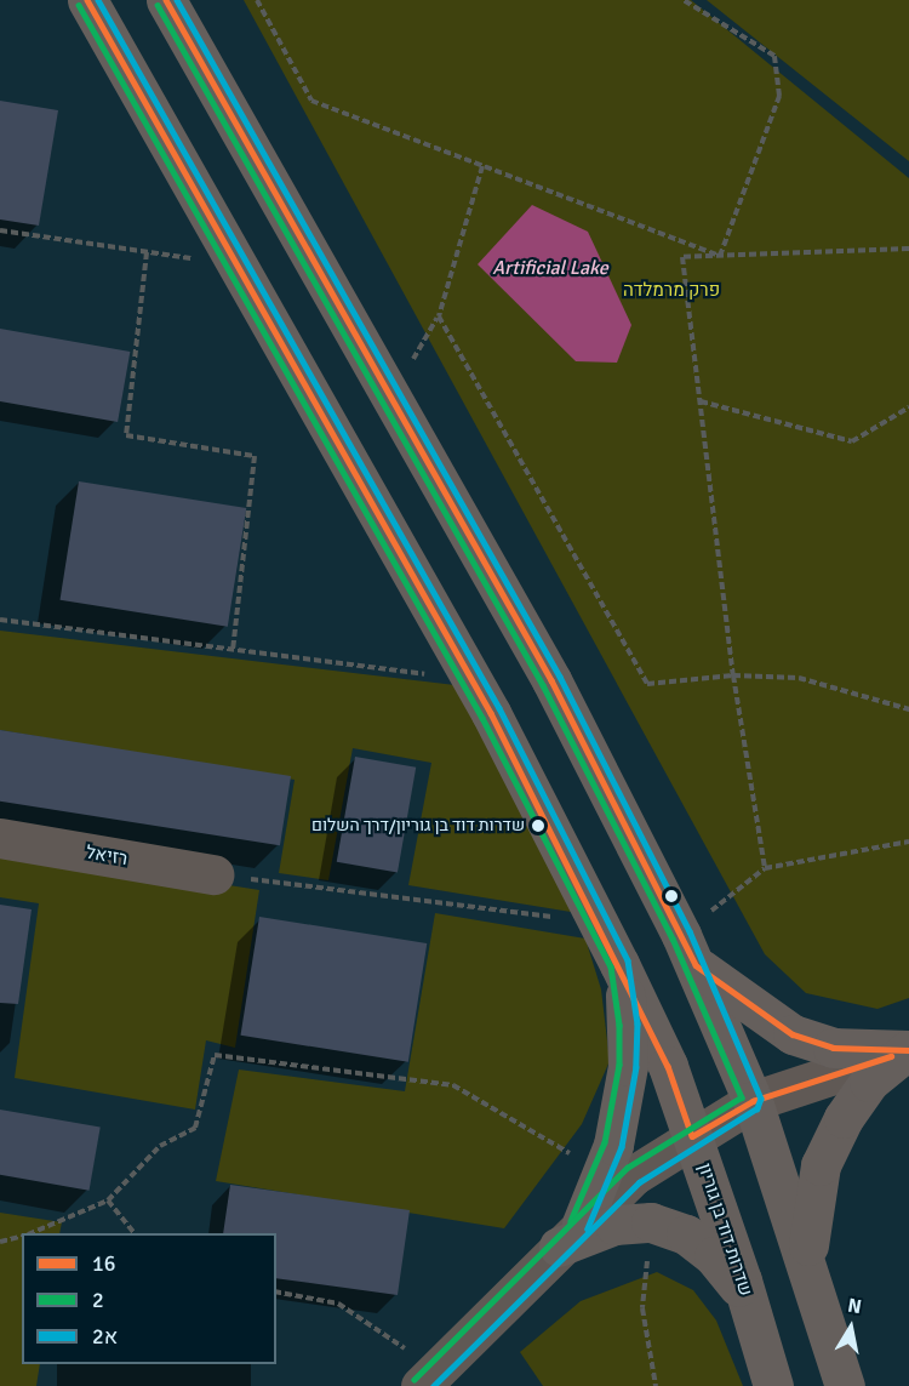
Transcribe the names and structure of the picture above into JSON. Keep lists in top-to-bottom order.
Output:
{
  "streets": {
    "main road": ["שדרות דוד בן גוריון"],
    "street": ["רזיאל"]
  },
  "water": ["Artificial Lake"],
  "parks": ["פרק מרמלדה"],
  "places": ["שדרות דוד בן גוריון/דרך השלום"],
  "lines": ["transit line 16", "transit line 2א", "transit line 2"],
  "legend": ["16", "2", "2א"],
  "north": "top"
}
